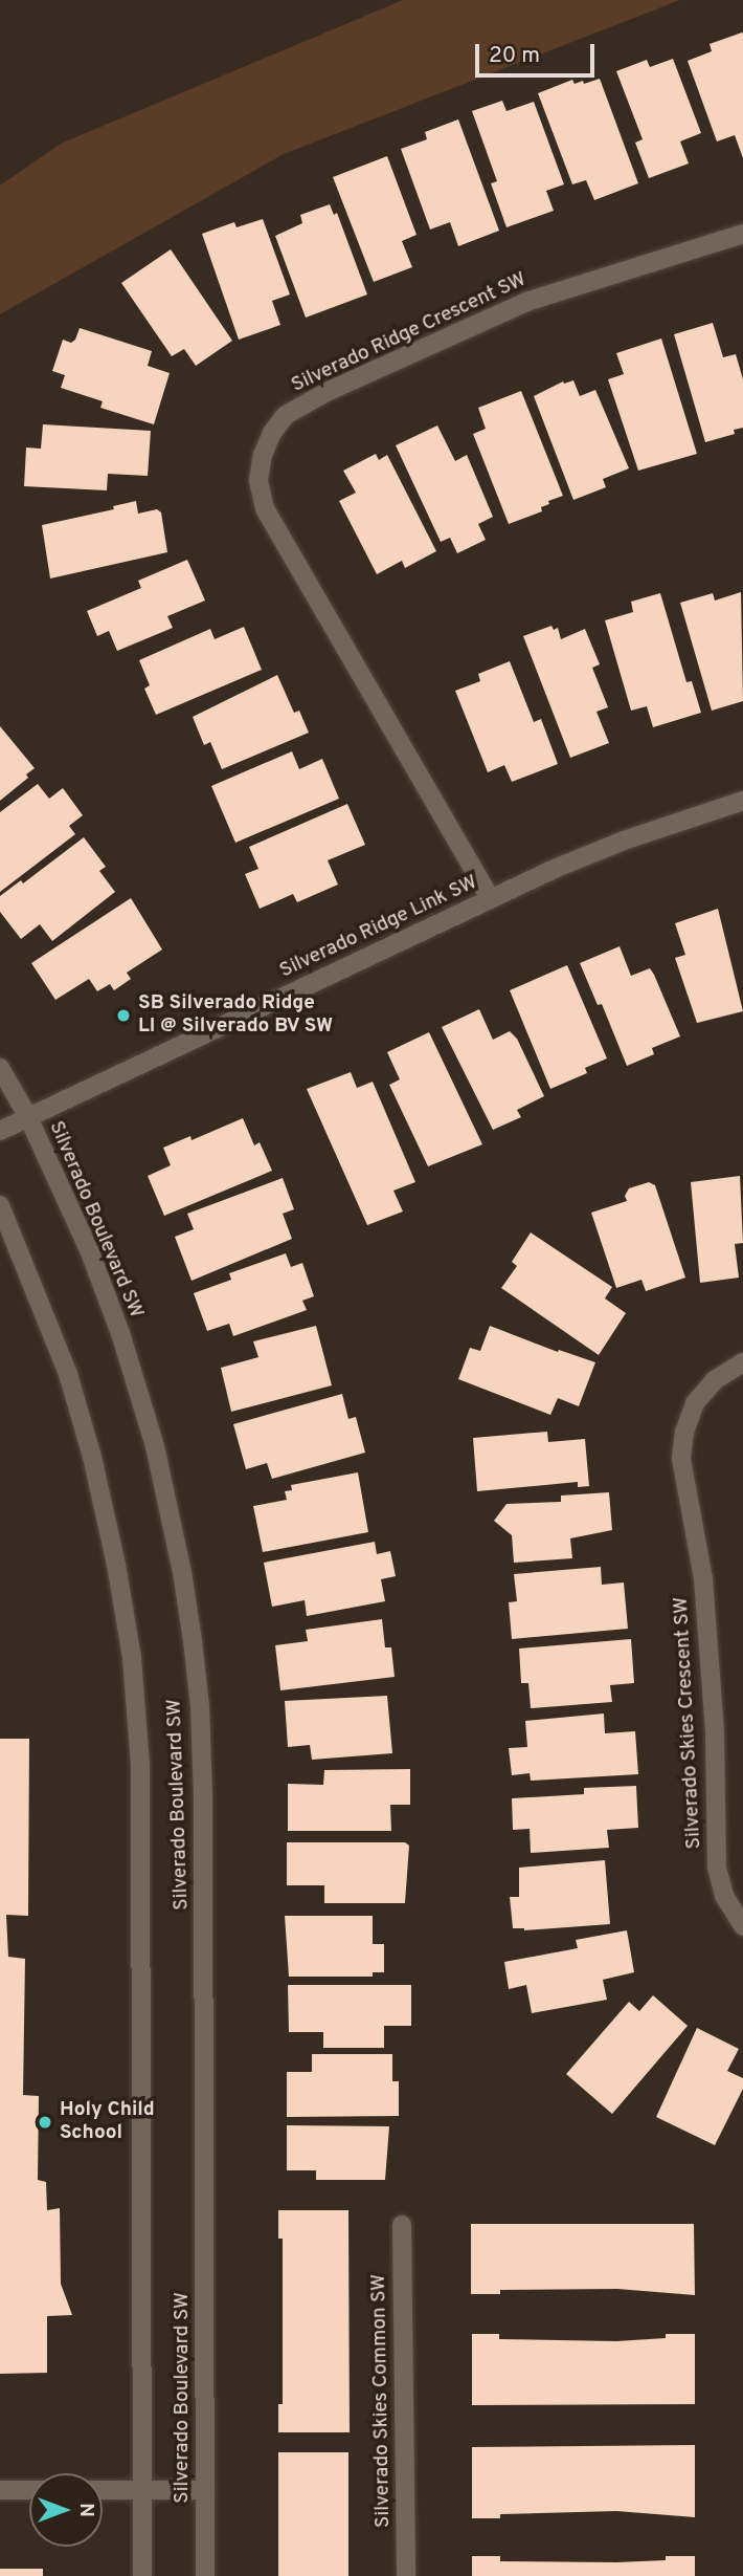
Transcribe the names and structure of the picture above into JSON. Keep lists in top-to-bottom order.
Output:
{
  "streets": {
    "street": [
      "Silverado Ridge Crescent SW",
      "Silverado Ridge Link SW",
      "Silverado Boulevard SW",
      "Silverado Skies Crescent SW",
      "Silverado Skies Common SW"
    ]
  },
  "crossings": [
    ["Silverado Ridge Crescent SW", "Silverado Ridge Link SW"],
    ["Silverado Ridge Link SW", "Silverado Boulevard SW"]
  ],
  "places": ["SB Silverado Ridge LI @ Silverado BV SW", "Holy Child School"],
  "scale_bar": "20 m",
  "north": "right"
}
